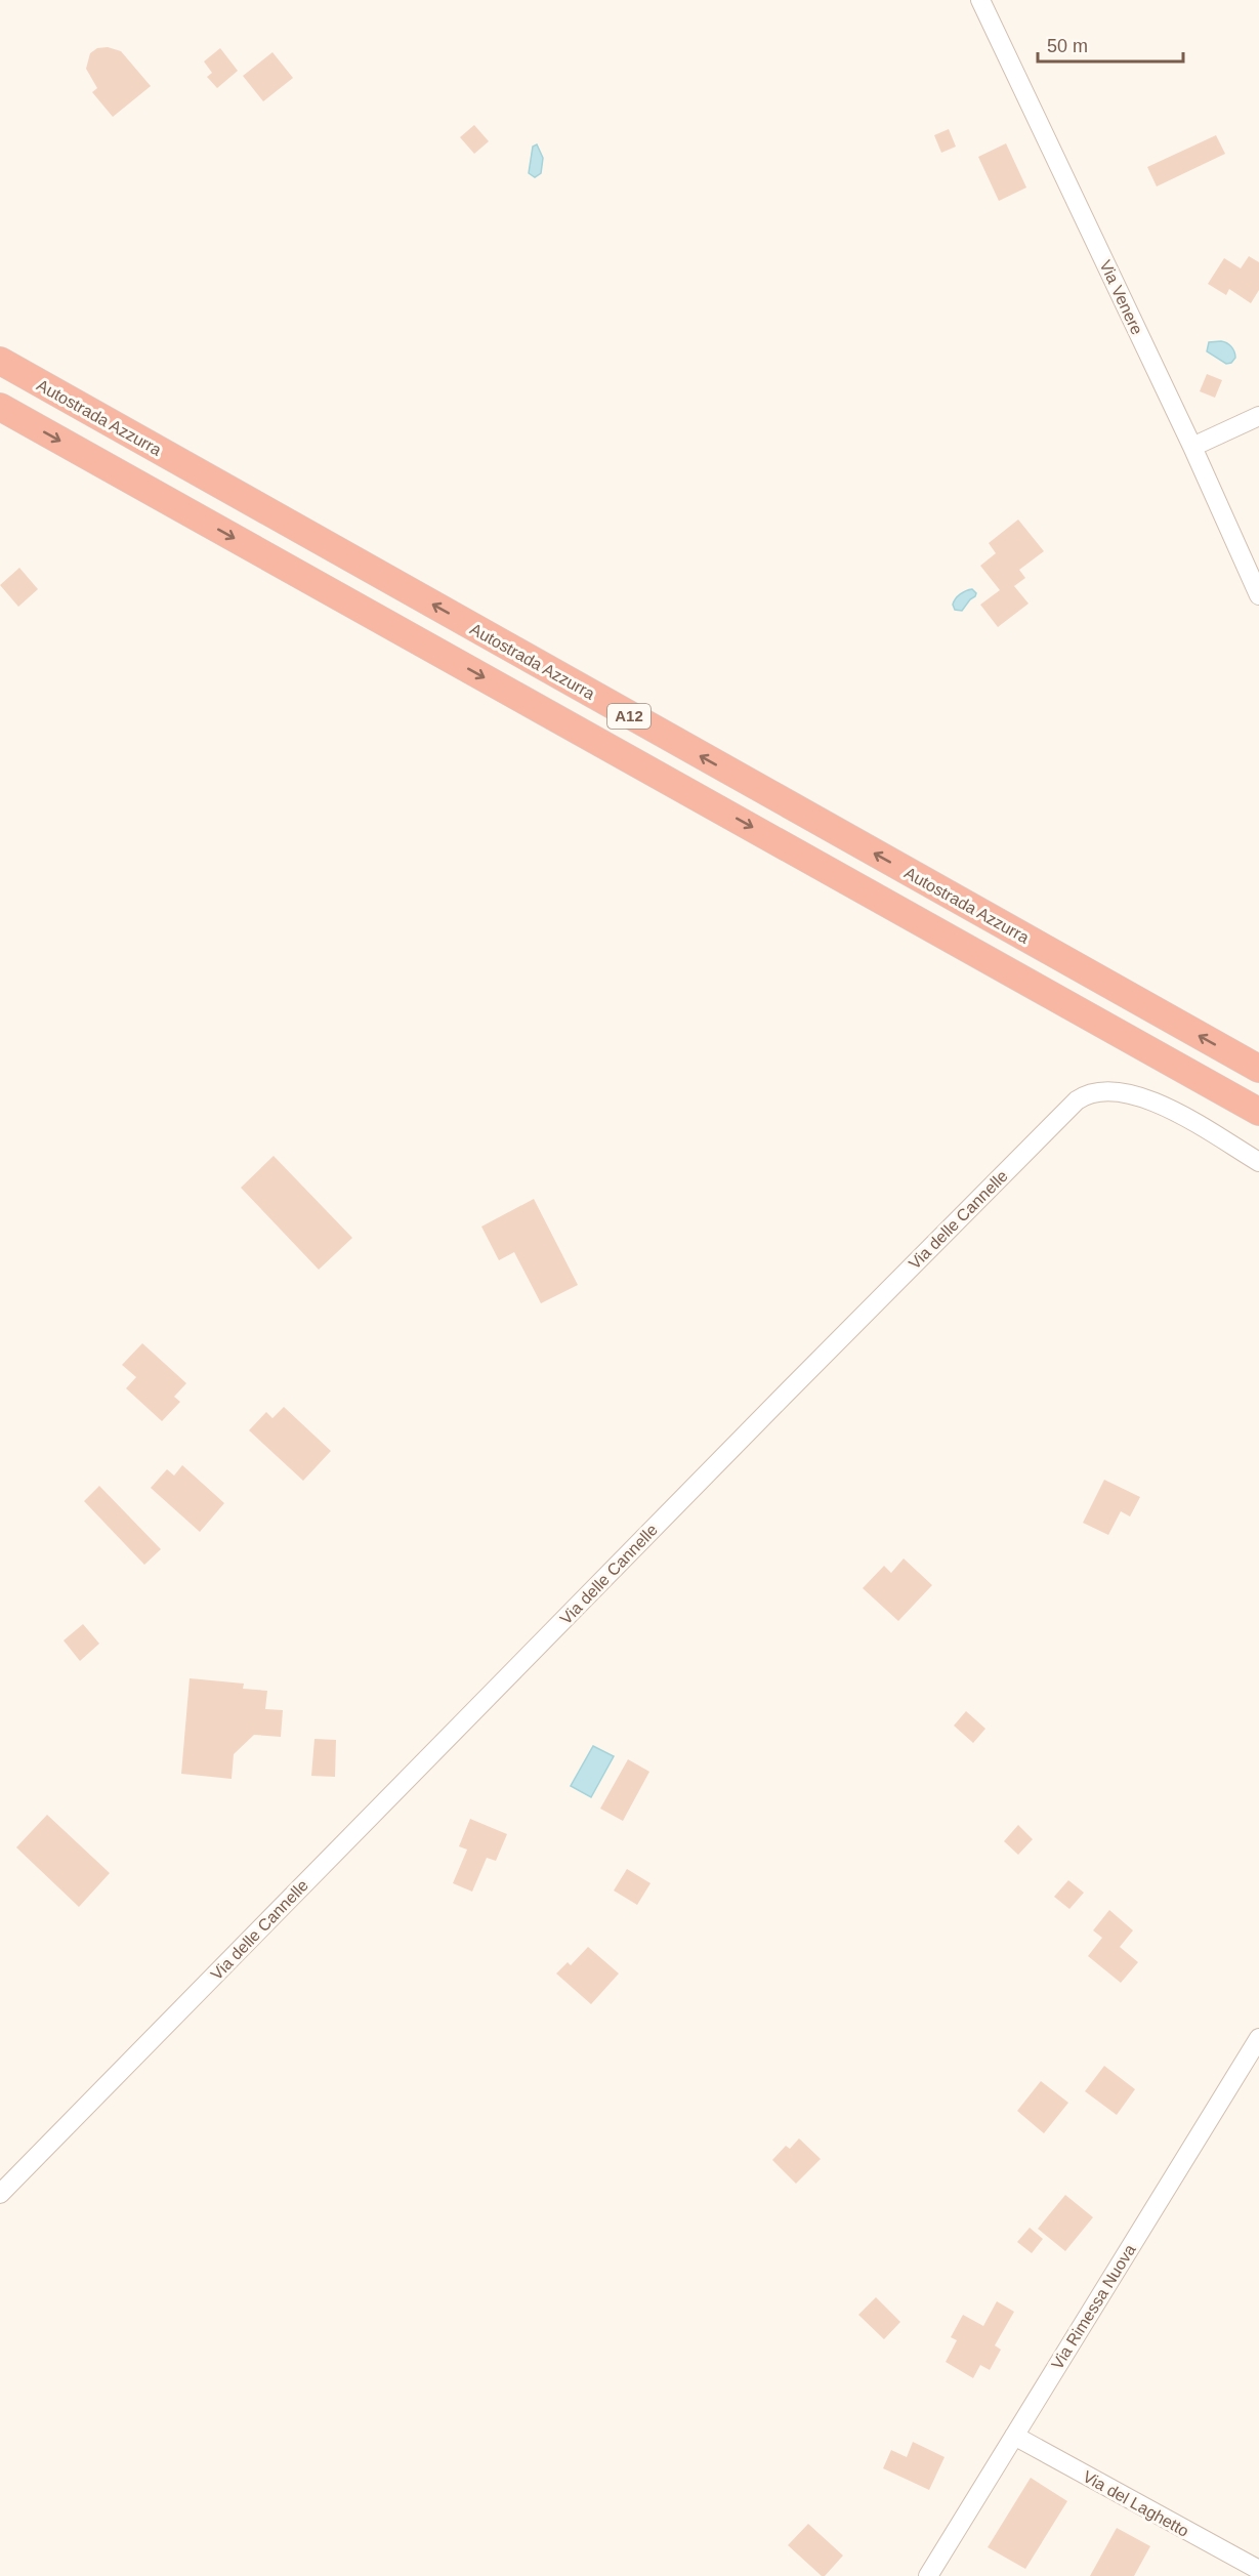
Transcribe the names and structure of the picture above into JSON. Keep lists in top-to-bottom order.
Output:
{
  "streets": {
    "highway": ["Autostrada Azzurra", "A12"],
    "street": [
      "Via Venere",
      "Via delle Cannelle",
      "Via Rimessa Nuova",
      "Via del Laghetto"
    ]
  },
  "crossings": [
    ["Via Rimessa Nuova", "Via del Laghetto"]
  ],
  "scale_bar": "50 m"
}
